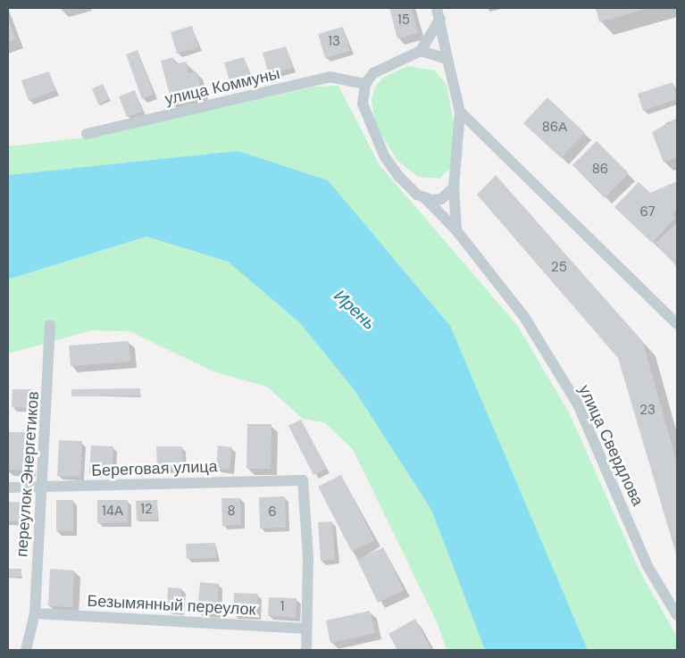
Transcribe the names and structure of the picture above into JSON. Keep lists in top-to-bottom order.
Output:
{
  "streets": {
    "street": [
      "улица Коммуны",
      "улица Свердлова",
      "Береговая улица",
      "переулок Энергетиков",
      "Безымянный переулок"
    ]
  },
  "crossings": [
    ["улица Коммуны", "улица Свердлова"],
    ["Береговая улица", "переулок Энергетиков"],
    ["Береговая улица", "Безымянный переулок"],
    ["переулок Энергетиков", "Безымянный переулок"]
  ],
  "water": ["Ирень"],
  "house_numbers": [
    "15",
    "13",
    "86А",
    "86",
    "67",
    "25",
    "23",
    "12",
    "14А",
    "8",
    "6",
    "1"
  ]
}
